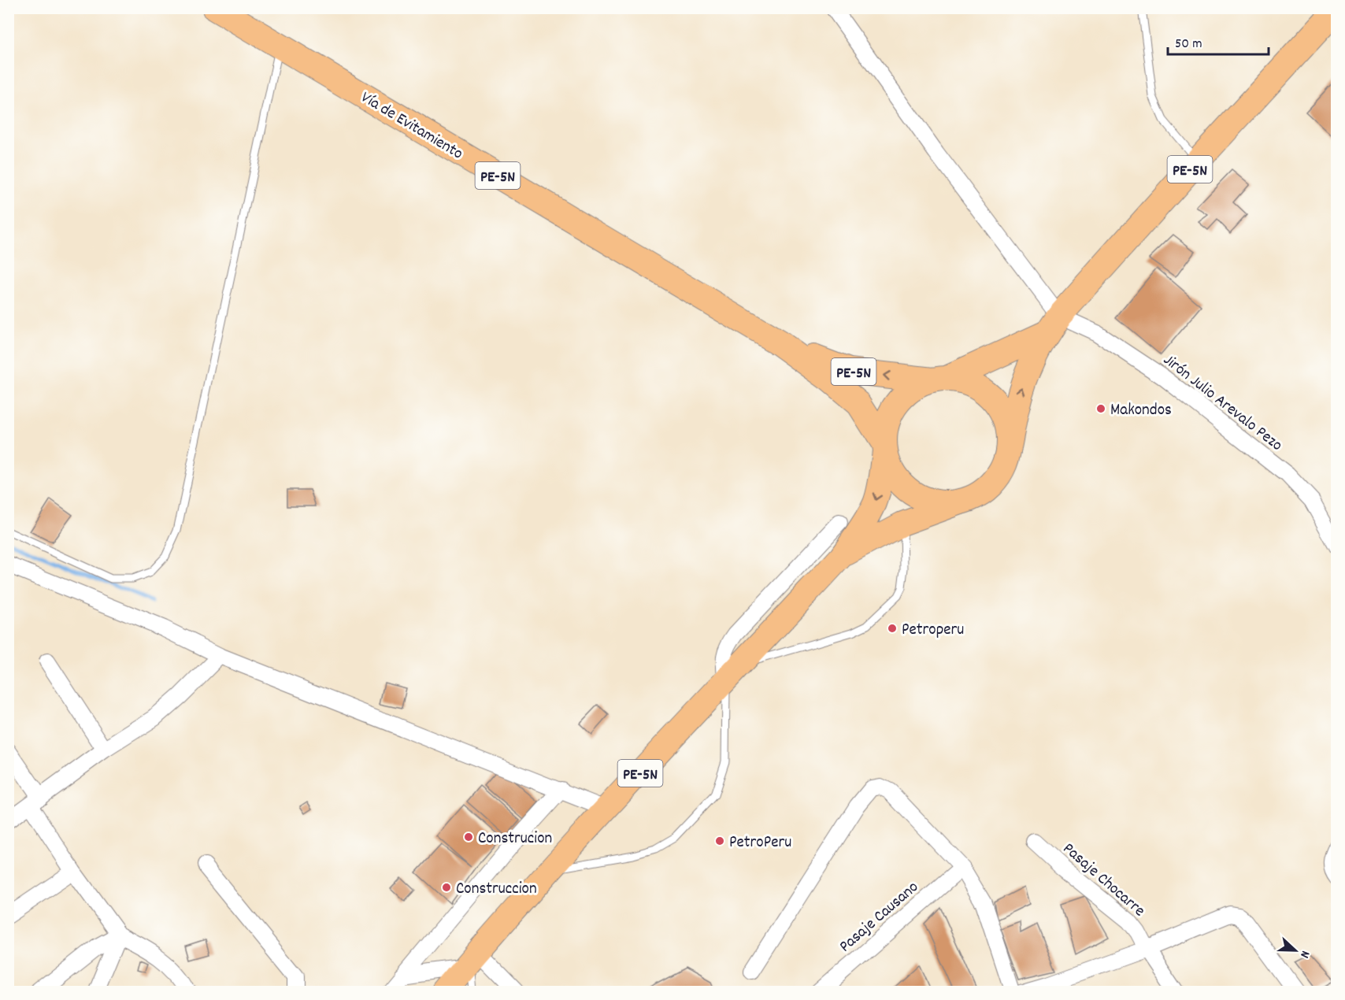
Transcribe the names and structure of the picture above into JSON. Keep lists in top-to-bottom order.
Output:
{
  "streets": {
    "highway": ["Vía de Evitamiento", "PE-5N"],
    "street": ["Jirón Julio Arevalo Pezo", "Pasaje Chocarre", "Pasaje Causano"]
  },
  "crossings": [
    ["Vía de Evitamiento", "PE-5N"],
    ["PE-5N", "Jirón Julio Arevalo Pezo"]
  ],
  "places": [
    "Makondos",
    "Petroperu",
    "Construcion",
    "PetroPeru",
    "Construccion"
  ],
  "scale_bar": "50 m",
  "north": "right"
}
